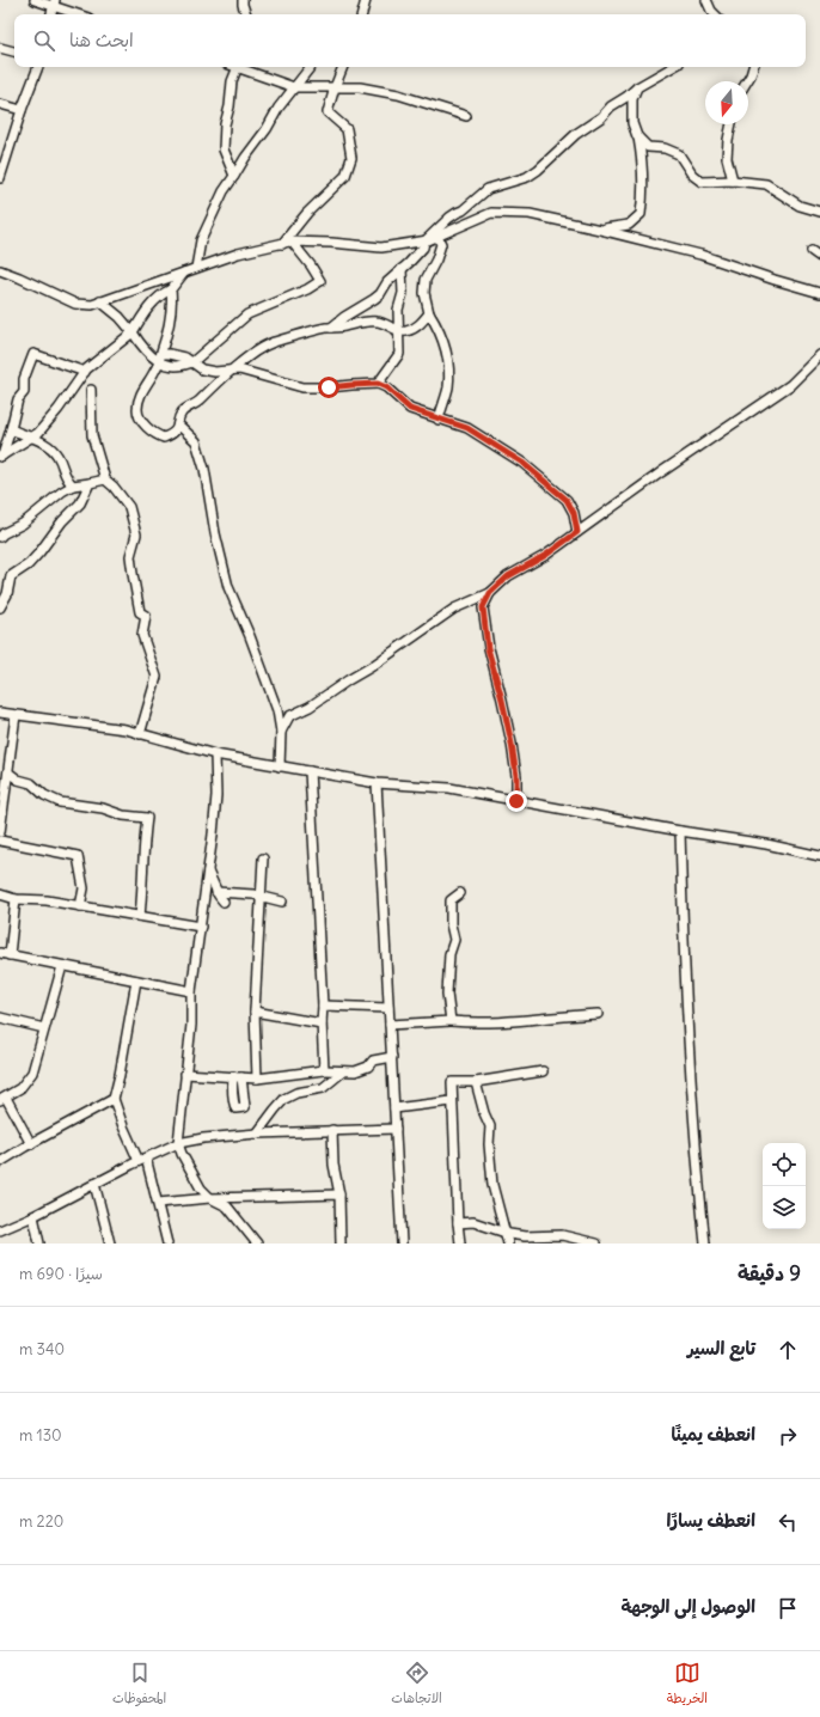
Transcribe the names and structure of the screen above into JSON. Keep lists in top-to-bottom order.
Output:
{
  "north": "bottom",
  "page": {
    "search": "ابحث هنا",
    "heading": ["9 دقيقة", "سيرًا · 690 m"],
    "list": [
      ["تابع السير", "340 m"],
      ["انعطف يمينًا", "130 m"],
      ["انعطف يسارًا", "220 m"],
      "الوصول إلى الوجهة"
    ],
    "nav": ["الخريطة", "الاتجاهات", "المحفوظات"]
  }
}
